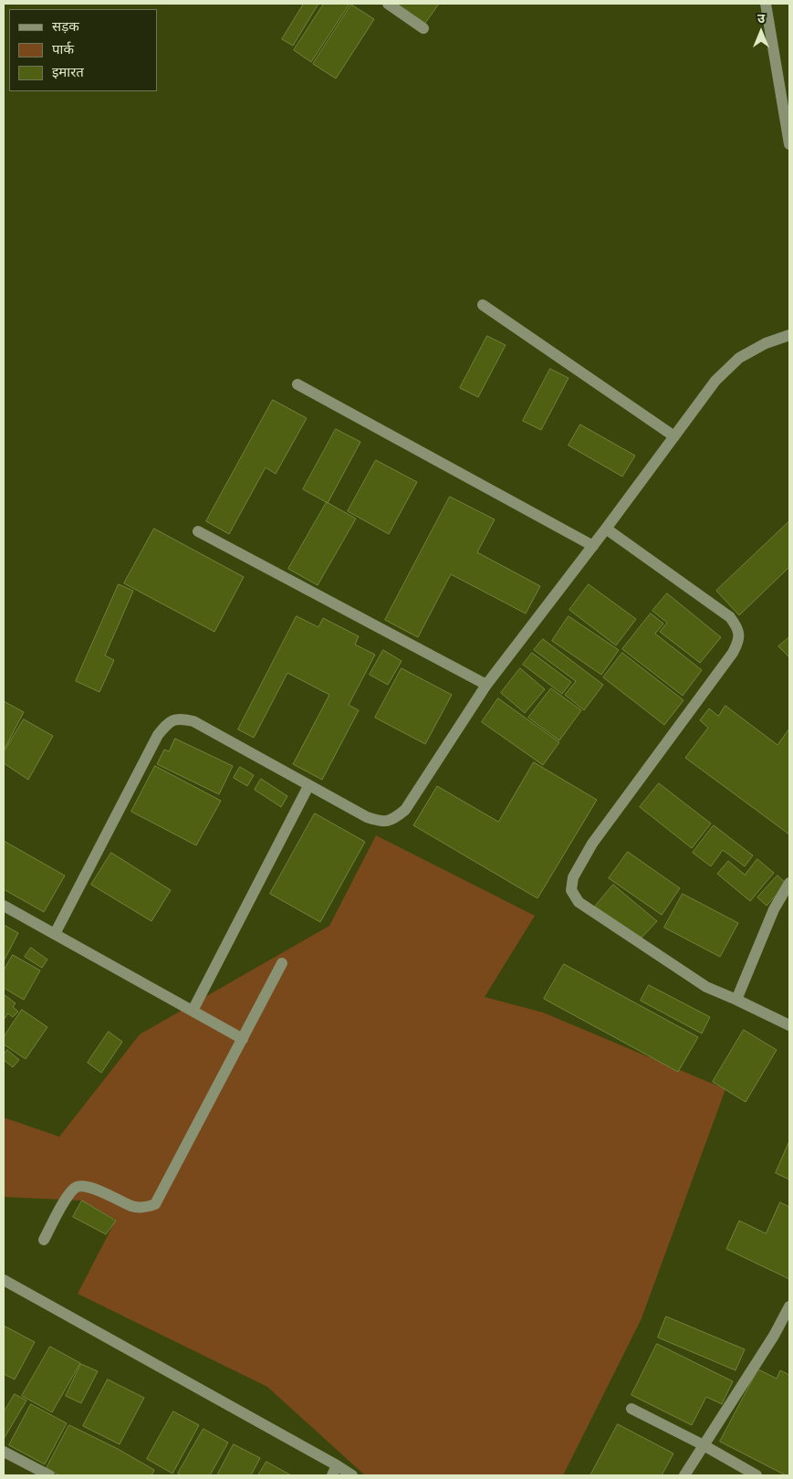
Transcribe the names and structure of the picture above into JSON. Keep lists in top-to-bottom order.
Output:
{
  "legend": ["सड़क", "पार्क", "इमारत"],
  "north": "top"
}
